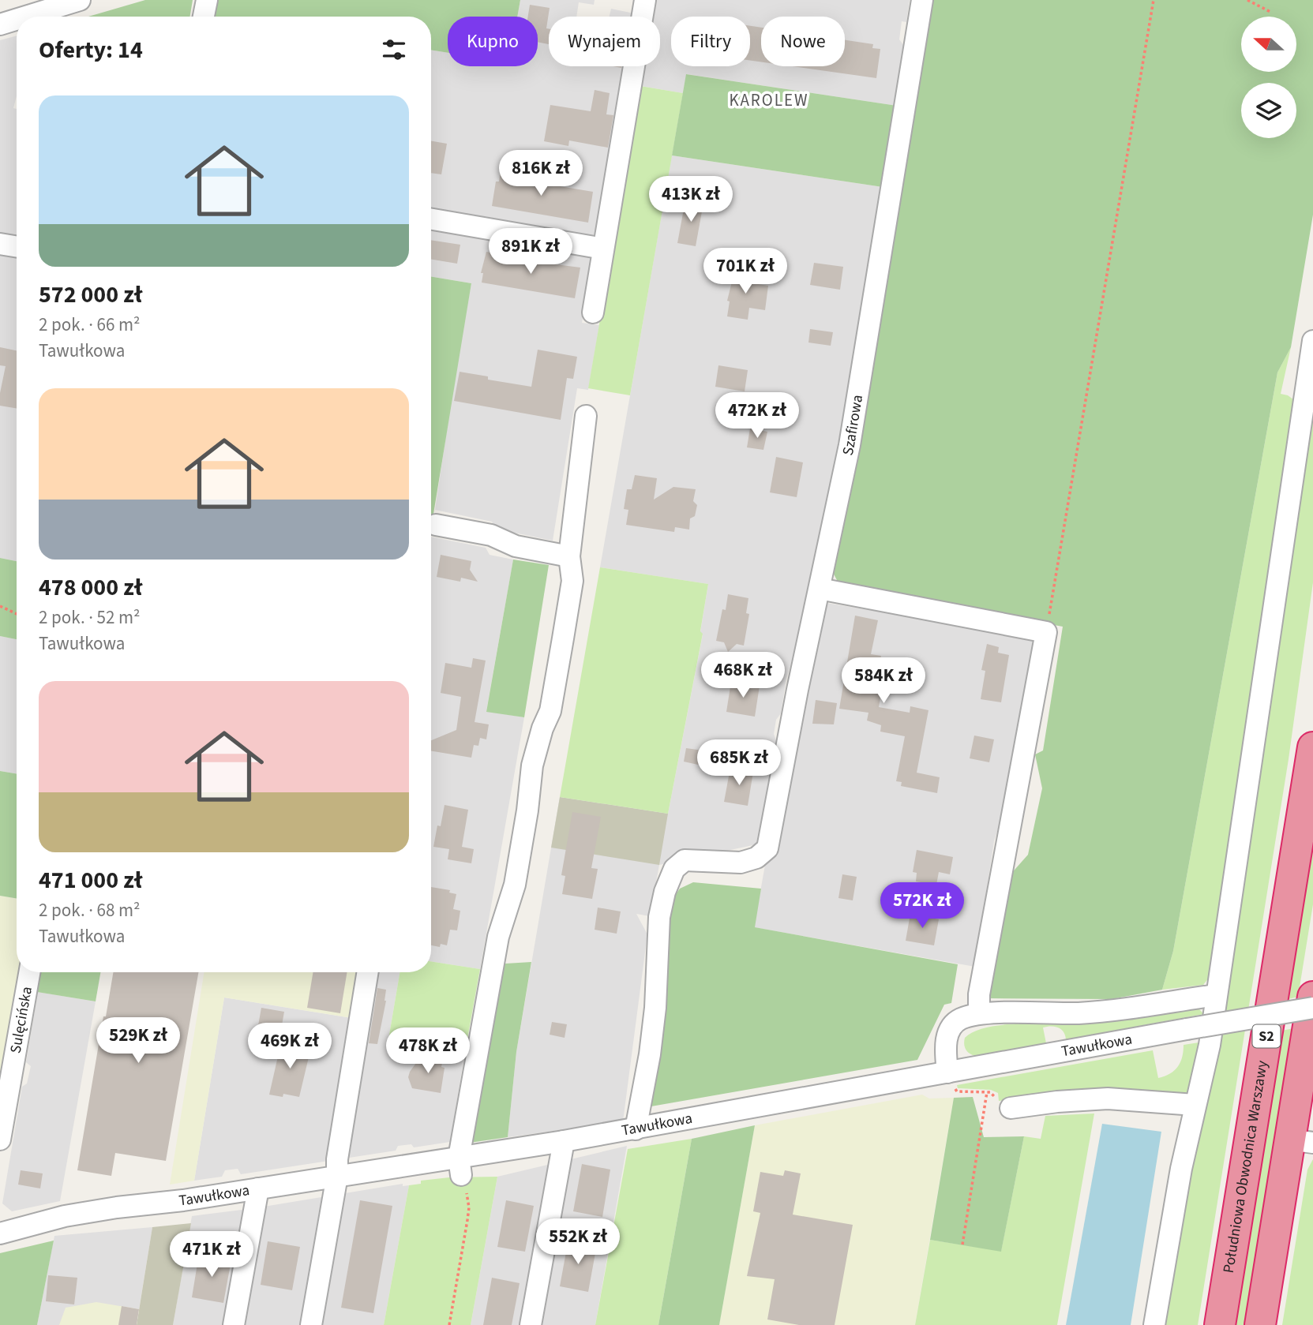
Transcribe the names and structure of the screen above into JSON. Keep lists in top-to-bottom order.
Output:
{
  "streets": {
    "highway": ["S2", "Południowa Obwodnica Warszawy"],
    "street": ["Szafirowa", "Sulęcińska", "Tawułkowa"]
  },
  "crossings": [
    ["Szafirowa", "Tawułkowa"]
  ],
  "districts": ["KAROLEW"],
  "north": "left",
  "page": {
    "chip": [
      "Kupno",
      "Wynajem",
      "Filtry",
      "Nowe"
    ],
    "heading": "Oferty: 14",
    "list": [
      {
        "name": "572 000 zł",
        "note": "2 pok. · 66 m² · Tawułkowa"
      },
      {
        "name": "478 000 zł",
        "note": "2 pok. · 52 m² · Tawułkowa"
      },
      {
        "name": "471 000 zł",
        "note": "2 pok. · 68 m² · Tawułkowa"
      }
    ],
    "price": [
      "816K zł",
      "413K zł",
      "891K zł",
      "701K zł",
      "472K zł",
      "468K zł",
      "584K zł",
      "685K zł",
      "572K zł",
      "529K zł",
      "469K zł",
      "478K zł",
      "552K zł",
      "471K zł"
    ]
  }
}
